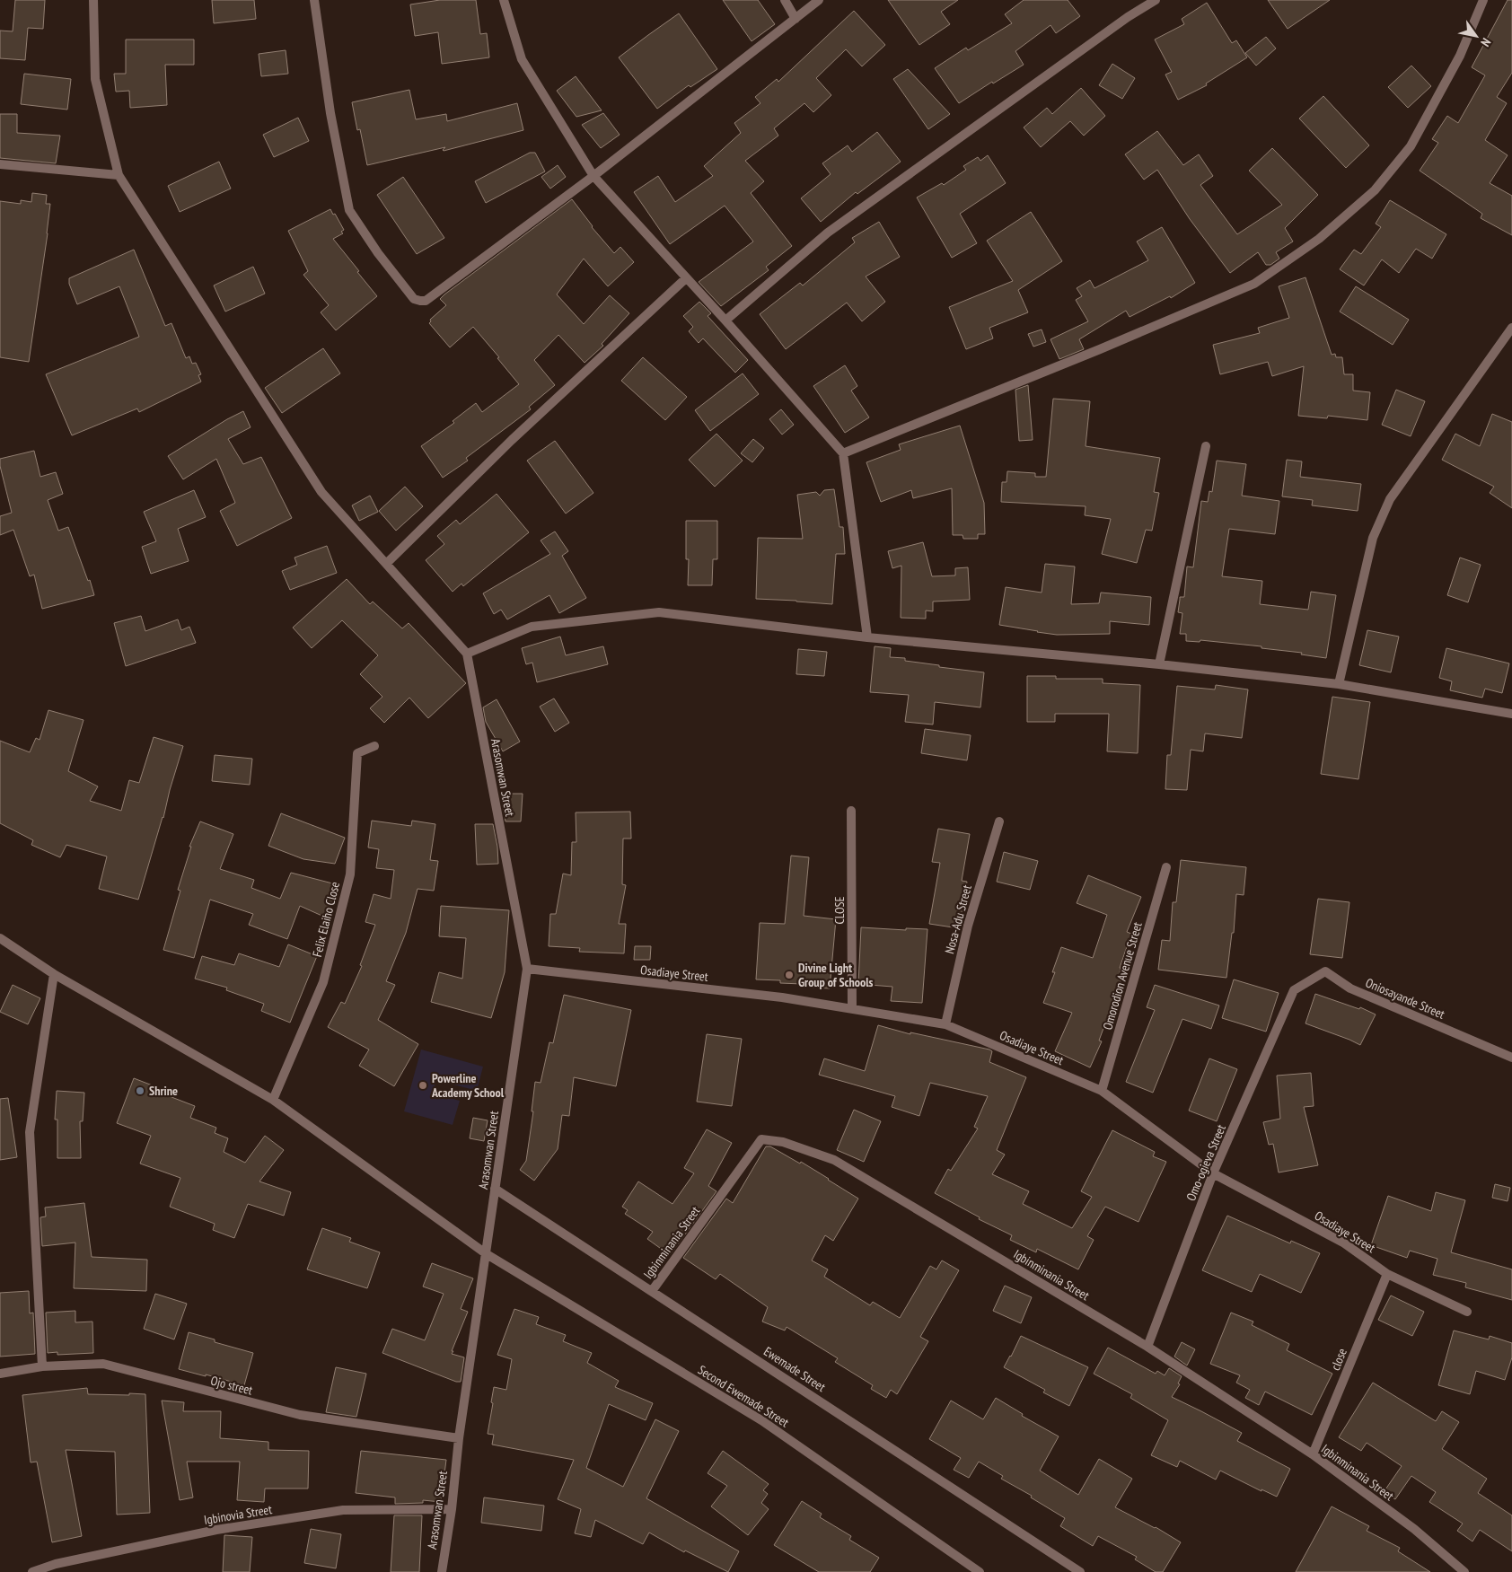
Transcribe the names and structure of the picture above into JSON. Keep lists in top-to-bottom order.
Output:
{
  "streets": {
    "street": [
      "Arasomwan Street",
      "CLOSE",
      "Felix Elaiho Close",
      "Nosa-Adu Street",
      "Osadiaye Street",
      "Omorodion Avenue Street",
      "Oniosayande Street",
      "Omo-ogieva Street",
      "Igbinminania Street",
      "close",
      "Ewemade Street",
      "Ojo street",
      "Second Ewemade Street",
      "Igbinovia Street"
    ]
  },
  "crossings": [
    ["Arasomwan Street", "Osadiaye Street"],
    ["Arasomwan Street", "Ewemade Street"],
    ["Arasomwan Street", "Ojo street"],
    ["Arasomwan Street", "Second Ewemade Street"],
    ["Arasomwan Street", "Igbinovia Street"],
    ["CLOSE", "Osadiaye Street"],
    ["Felix Elaiho Close", "Second Ewemade Street"],
    ["Nosa-Adu Street", "Osadiaye Street"],
    ["Osadiaye Street", "Omorodion Avenue Street"],
    ["Osadiaye Street", "Omo-ogieva Street"],
    ["Osadiaye Street", "close"],
    ["Oniosayande Street", "Omo-ogieva Street"],
    ["Omo-ogieva Street", "Igbinminania Street"],
    ["Igbinminania Street", "close"],
    ["Igbinminania Street", "Ewemade Street"]
  ],
  "places": ["Divine Light Group of Schools", "Powerline Academy School", "Shrine"],
  "north": "bottom right"
}
